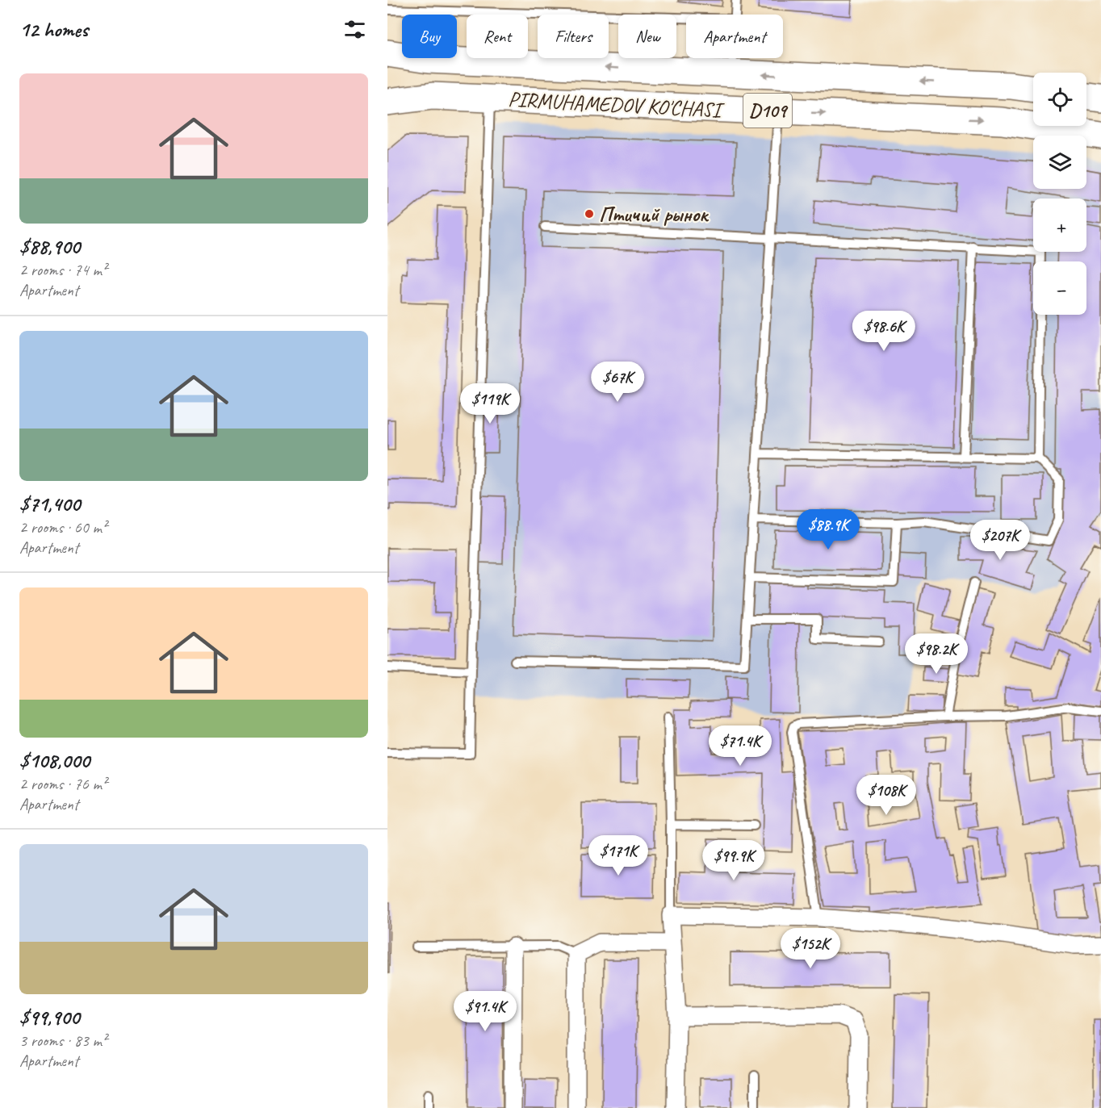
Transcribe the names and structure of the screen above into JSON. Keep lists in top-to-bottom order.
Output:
{
  "streets": {
    "main road": ["PIRMUHAMEDOV KO'CHASI", "D109"]
  },
  "places": ["Птичий рынок"],
  "page": {
    "heading": "12 homes",
    "chip": [
      "Buy",
      "Rent",
      "Filters",
      "New",
      "Apartment"
    ],
    "list": [
      {
        "name": "$88,900",
        "note": "2 rooms · 74 m² · Apartment"
      },
      {
        "name": "$71,400",
        "note": "2 rooms · 60 m² · Apartment"
      },
      {
        "name": "$108,000",
        "note": "2 rooms · 76 m² · Apartment"
      },
      {
        "name": "$99,900",
        "note": "3 rooms · 83 m² · Apartment"
      }
    ],
    "map_buttons": ["+", "−"],
    "price": [
      "$98.6K",
      "$67K",
      "$119K",
      "$88.9K",
      "$207K",
      "$98.2K",
      "$71.4K",
      "$108K",
      "$171K",
      "$99.9K",
      "$152K",
      "$91.4K"
    ]
  }
}
